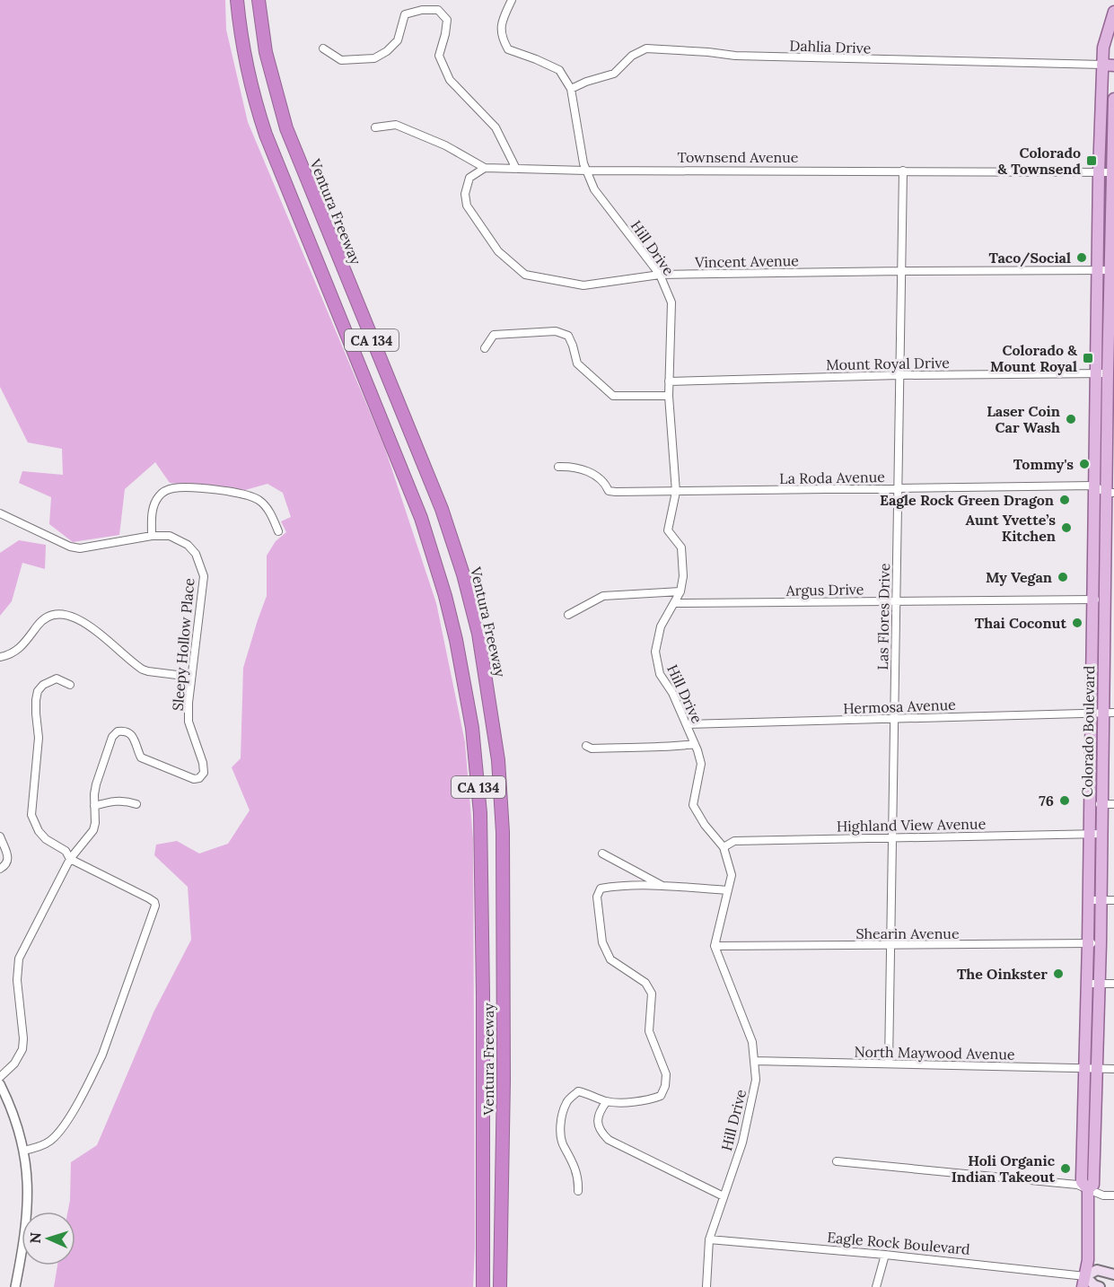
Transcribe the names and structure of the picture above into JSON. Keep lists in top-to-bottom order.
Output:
{
  "streets": {
    "highway": ["Ventura Freeway", "CA 134"],
    "main road": ["Colorado Boulevard", "Eagle Rock Boulevard"],
    "street": [
      "Dahlia Drive",
      "Townsend Avenue",
      "Hill Drive",
      "Vincent Avenue",
      "Mount Royal Drive",
      "La Roda Avenue",
      "Argus Drive",
      "Las Flores Drive",
      "Sleepy Hollow Place",
      "Hermosa Avenue",
      "Highland View Avenue",
      "Shearin Avenue",
      "North Maywood Avenue"
    ]
  },
  "crossings": [
    ["Dahlia Drive", "Hill Drive"],
    ["Dahlia Drive", "Colorado Boulevard"],
    ["Townsend Avenue", "Hill Drive"],
    ["Townsend Avenue", "Vincent Avenue"],
    ["Townsend Avenue", "Las Flores Drive"],
    ["Townsend Avenue", "Colorado Boulevard"],
    ["Hill Drive", "Vincent Avenue"],
    ["Hill Drive", "Mount Royal Drive"],
    ["Hill Drive", "La Roda Avenue"],
    ["Hill Drive", "Argus Drive"],
    ["Hill Drive", "Hermosa Avenue"],
    ["Hill Drive", "Highland View Avenue"],
    ["Hill Drive", "Shearin Avenue"],
    ["Hill Drive", "North Maywood Avenue"],
    ["Hill Drive", "Eagle Rock Boulevard"],
    ["Vincent Avenue", "Las Flores Drive"],
    ["Vincent Avenue", "Colorado Boulevard"],
    ["Mount Royal Drive", "Las Flores Drive"],
    ["Mount Royal Drive", "Colorado Boulevard"],
    ["La Roda Avenue", "Las Flores Drive"],
    ["La Roda Avenue", "Colorado Boulevard"],
    ["Argus Drive", "Las Flores Drive"],
    ["Argus Drive", "Colorado Boulevard"],
    ["Las Flores Drive", "Hermosa Avenue"],
    ["Las Flores Drive", "Highland View Avenue"],
    ["Las Flores Drive", "Shearin Avenue"],
    ["Las Flores Drive", "North Maywood Avenue"],
    ["Hermosa Avenue", "Colorado Boulevard"],
    ["Colorado Boulevard", "Highland View Avenue"],
    ["Colorado Boulevard", "Shearin Avenue"],
    ["Colorado Boulevard", "North Maywood Avenue"],
    ["Colorado Boulevard", "Eagle Rock Boulevard"]
  ],
  "places": {
    "transit": ["Colorado & Townsend", "Colorado & Mount Royal"],
    "other": [
      "Taco/Social",
      "Laser Coin Car Wash",
      "Tommy's",
      "Eagle Rock Green Dragon",
      "Aunt Yvette’s Kitchen",
      "My Vegan",
      "Thai Coconut",
      "76",
      "The Oinkster",
      "Holi Organic Indian Takeout"
    ]
  },
  "north": "left"
}
